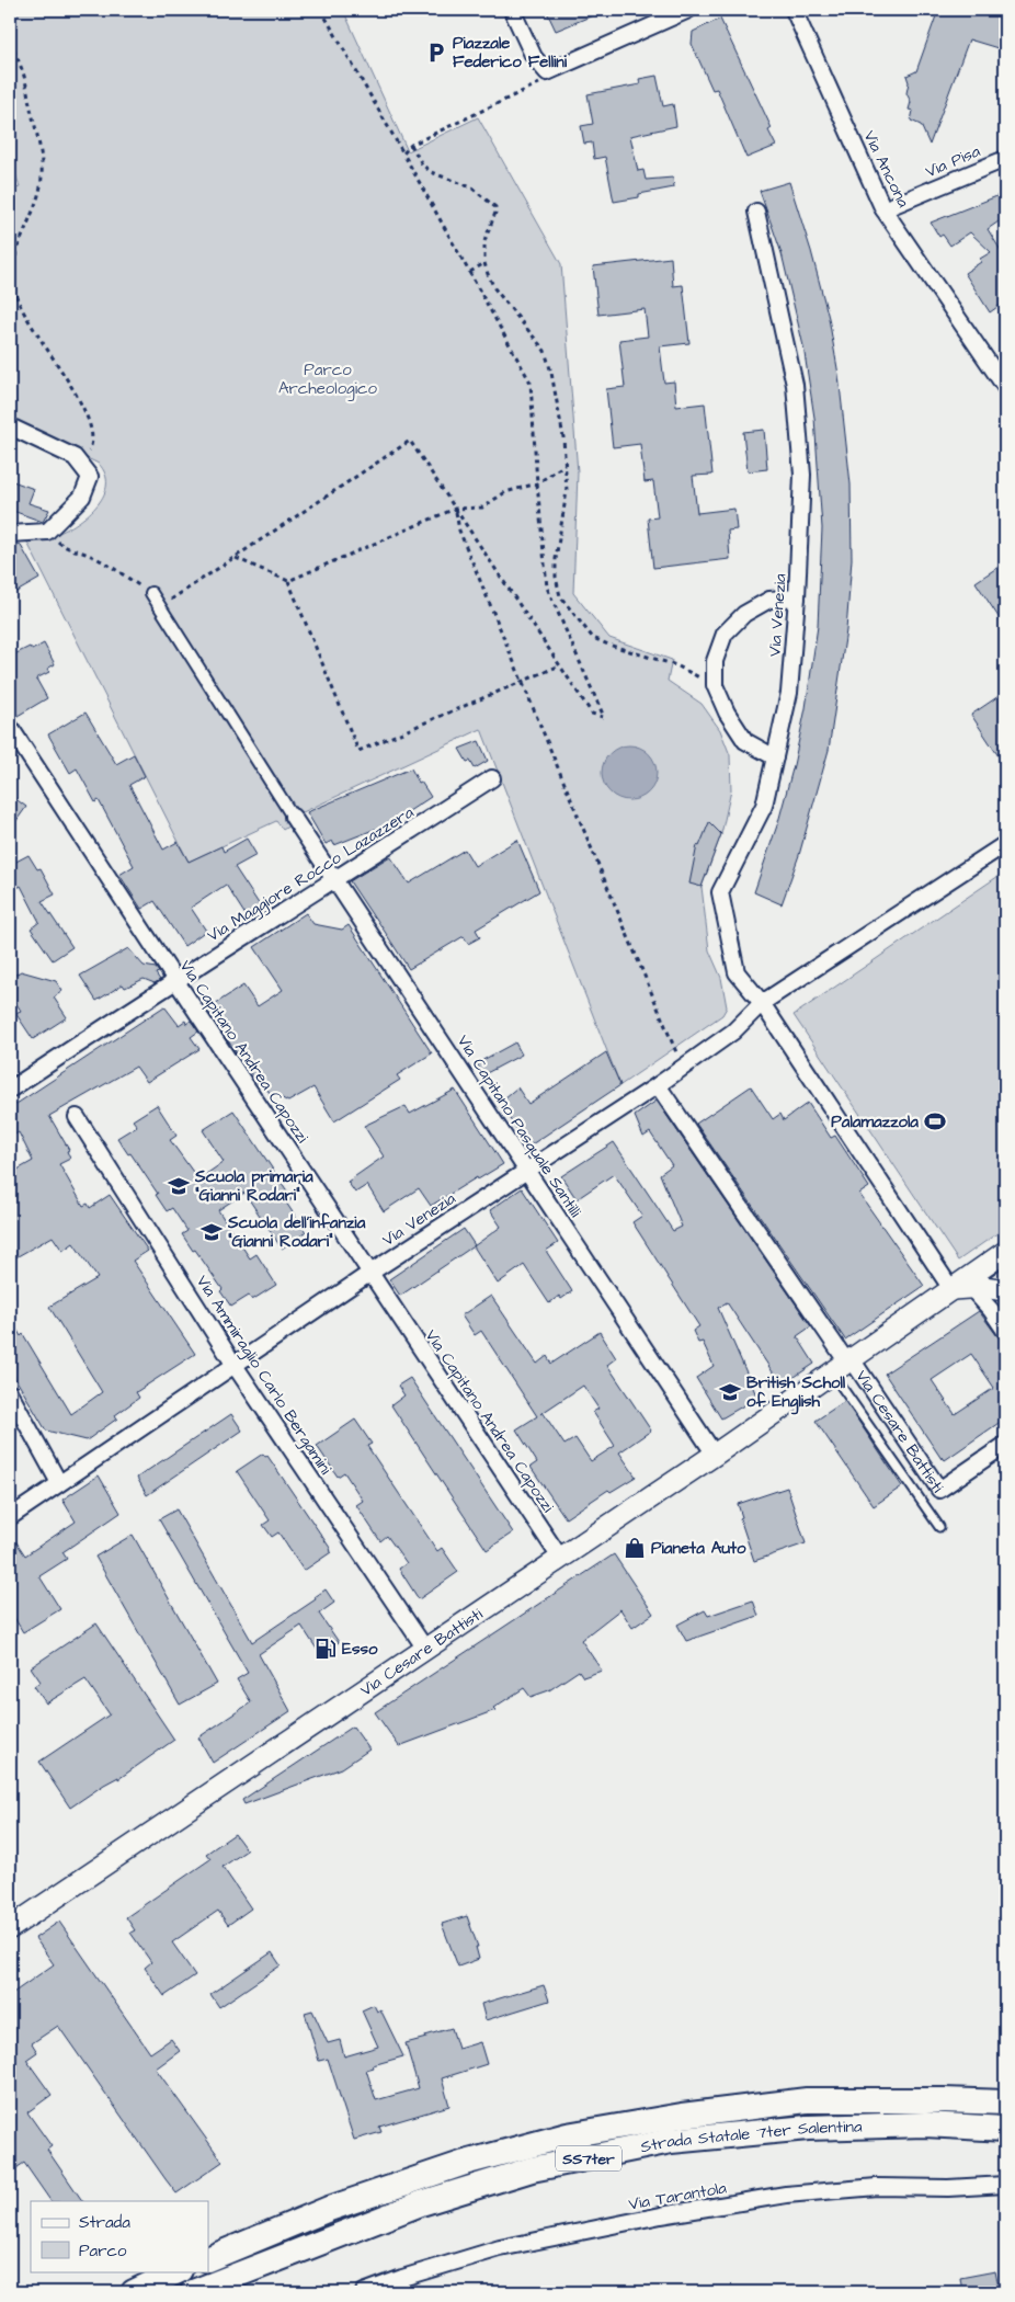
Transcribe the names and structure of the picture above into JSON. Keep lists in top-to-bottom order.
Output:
{
  "streets": {
    "highway": ["Strada Statale 7ter Salentina", "SS7ter"],
    "main road": ["Via Cesare Battisti"],
    "street": [
      "Via Pisa",
      "Via Ancona",
      "Via Venezia",
      "Via Maggiore Rocco Lazazzera",
      "Via Capitano Andrea Capozzi",
      "Via Capitano Pasquale Santilli",
      "Via Ammiraglio Carlo Bergamini",
      "Via Tarantola"
    ]
  },
  "crossings": [
    ["Via Pisa", "Via Ancona"],
    ["Via Venezia", "Via Capitano Andrea Capozzi"],
    ["Via Venezia", "Via Capitano Pasquale Santilli"],
    ["Via Venezia", "Via Ammiraglio Carlo Bergamini"],
    ["Via Maggiore Rocco Lazazzera", "Via Capitano Andrea Capozzi"],
    ["Via Maggiore Rocco Lazazzera", "Via Capitano Pasquale Santilli"],
    ["Via Capitano Andrea Capozzi", "Via Cesare Battisti"],
    ["Via Capitano Pasquale Santilli", "Via Cesare Battisti"],
    ["Via Ammiraglio Carlo Bergamini", "Via Cesare Battisti"]
  ],
  "parks": ["Parco Archeologico"],
  "places": {
    "parking": ["Piazzale Federico Fellini"],
    "sports": ["Palamazzola"],
    "school or university": ["Scuola primaria \"Gianni Rodari\"", "Scuola dell'infanzia \"Gianni Rodari\"", "British Scholl of English"],
    "shop": ["Pianeta Auto"],
    "fuel station": ["Esso"]
  },
  "legend": ["Strada", "Parco"]
}
